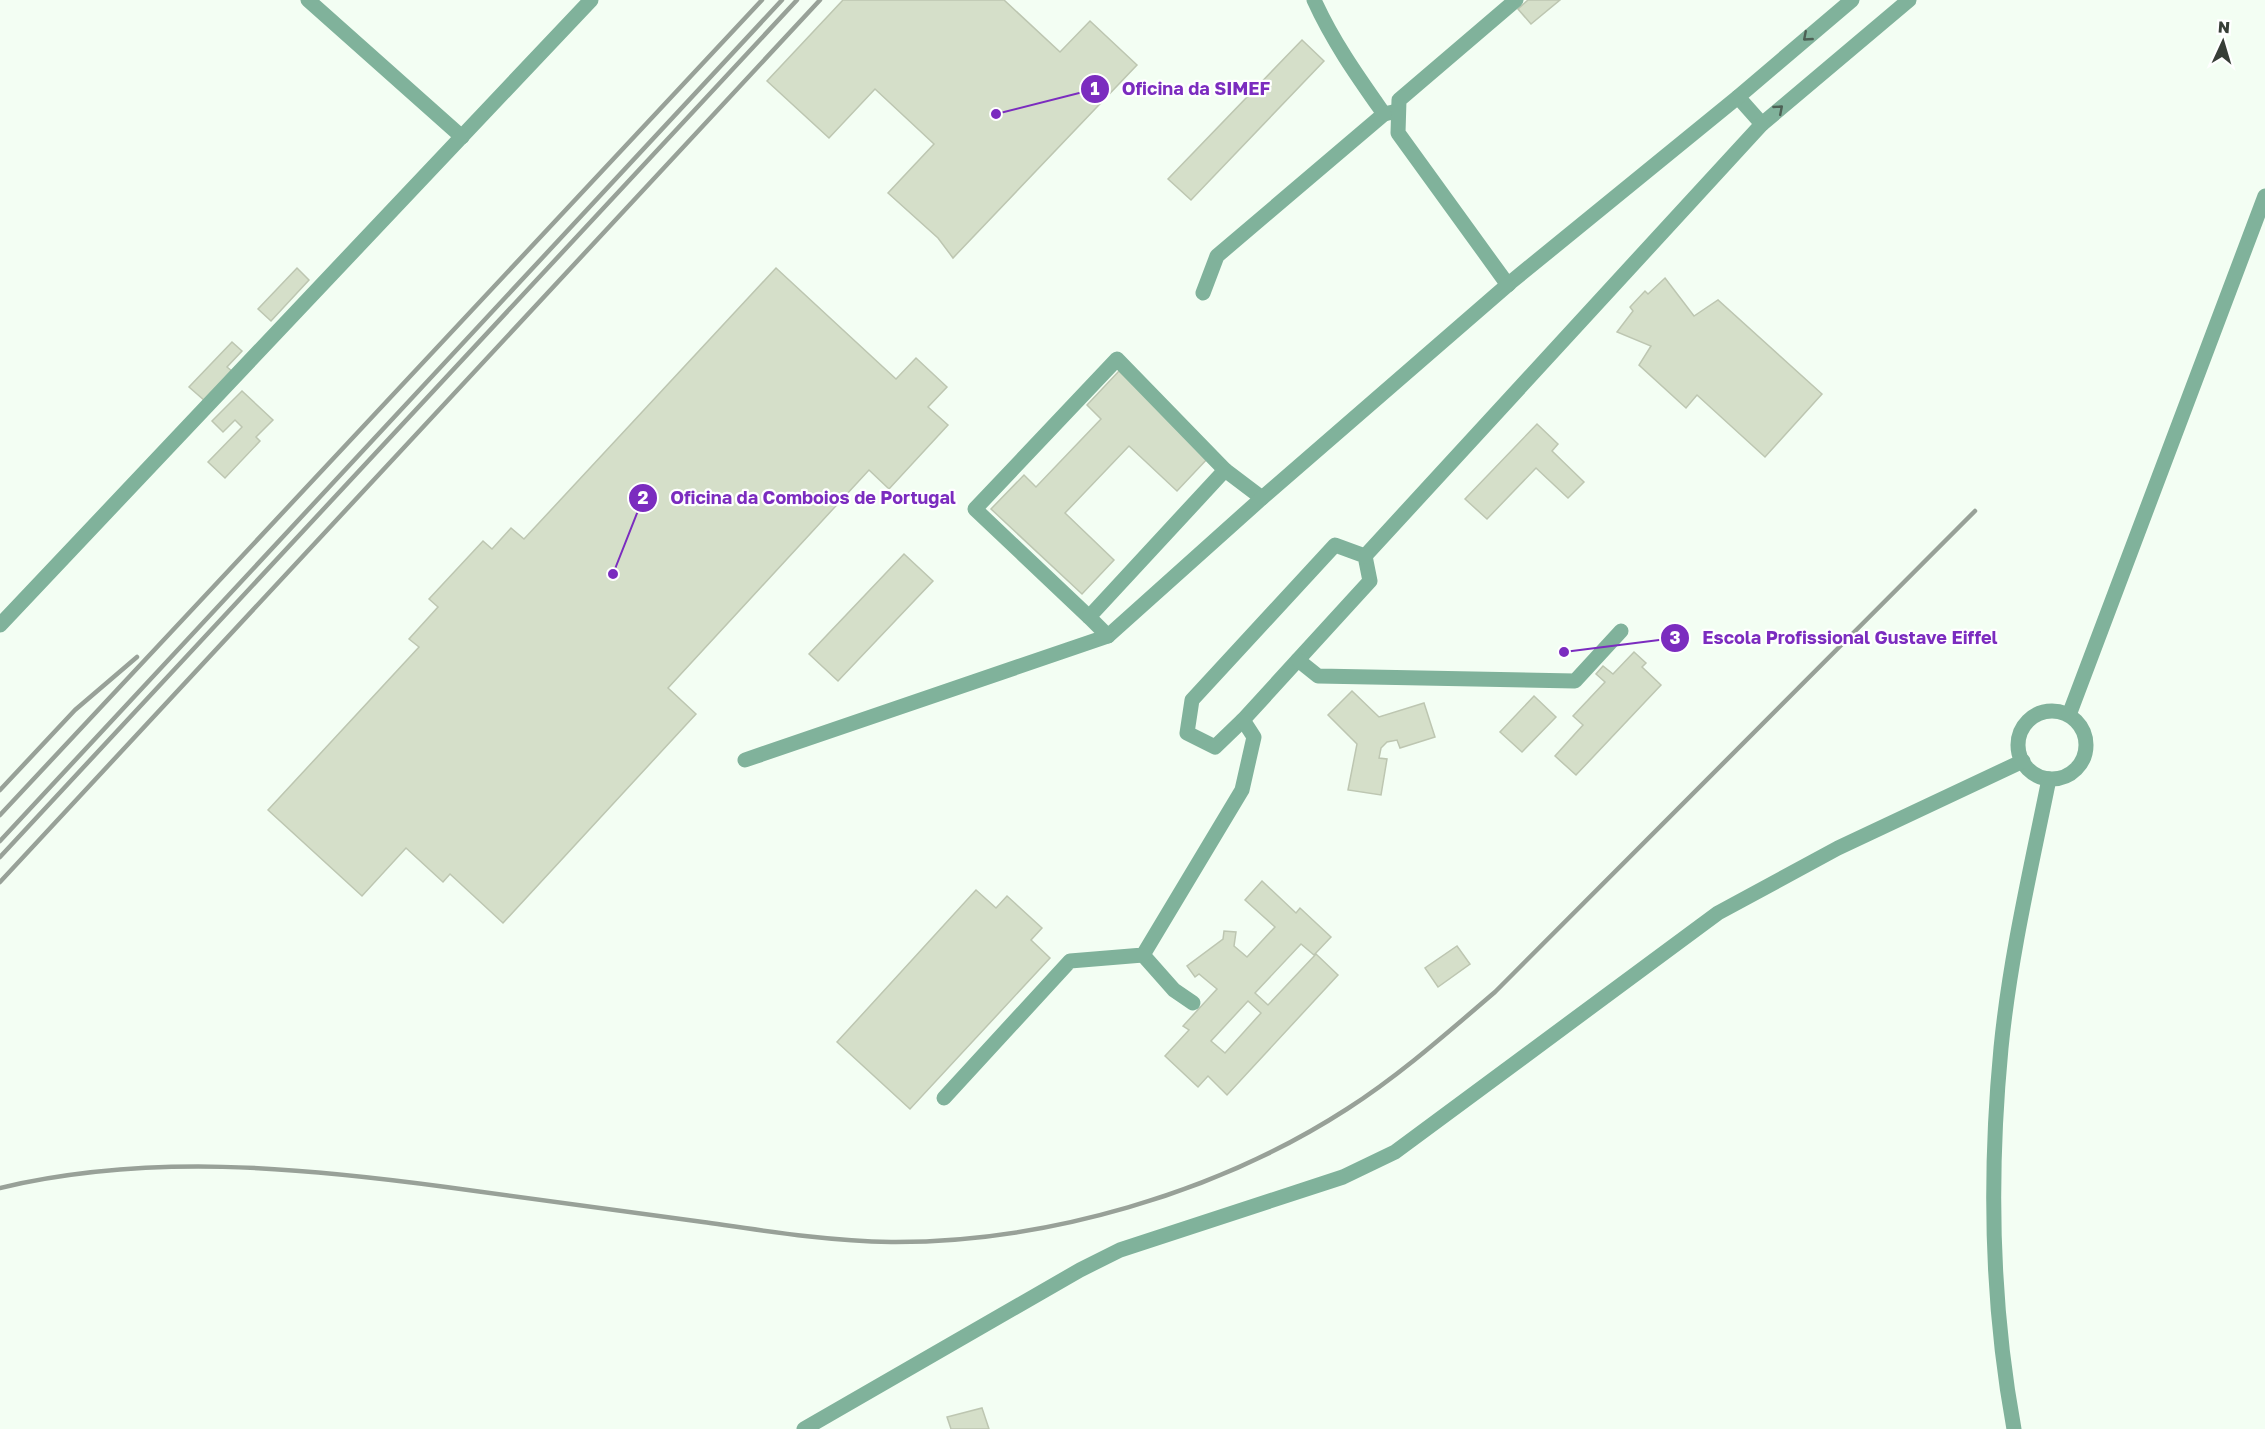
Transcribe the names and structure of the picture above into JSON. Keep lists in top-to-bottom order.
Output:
{
  "places": ["Oficina da SIMEF", "Oficina da Comboios de Portugal", "Escola Profissional Gustave Eiffel"],
  "north": "top"
}
